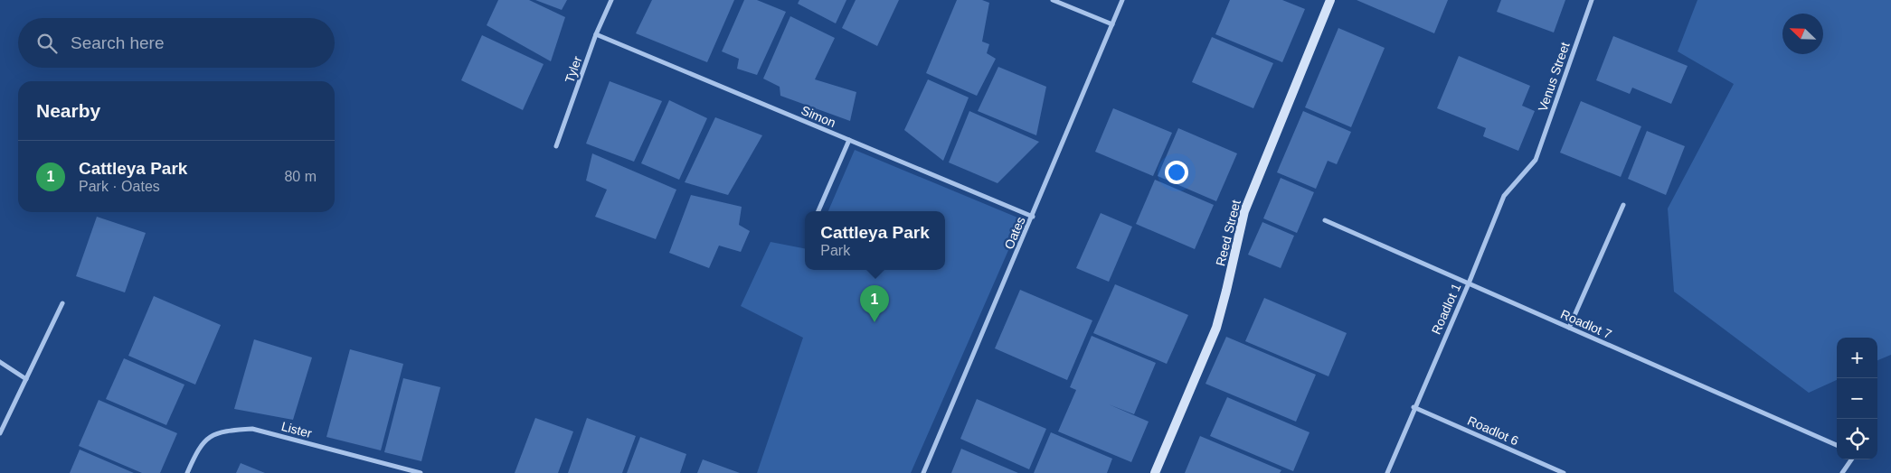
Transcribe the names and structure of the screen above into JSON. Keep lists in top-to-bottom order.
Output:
{
  "streets": {
    "street": [
      "Tyler",
      "Venus Street",
      "Simon",
      "Oates",
      "Reed Street",
      "Roadlot 1",
      "Roadlot 7",
      "Lister",
      "Roadlot 6"
    ]
  },
  "crossings": [
    ["Tyler", "Simon"],
    ["Venus Street", "Roadlot 1"],
    ["Simon", "Oates"],
    ["Roadlot 1", "Roadlot 7"],
    ["Roadlot 1", "Roadlot 6"]
  ],
  "north": "top left",
  "page": {
    "search": "Search here",
    "heading": "Nearby",
    "list": [
      {
        "mark": "1",
        "name": "Cattleya Park",
        "note": "Park · Oates",
        "value": "80 m"
      }
    ],
    "popup": ["Cattleya Park", "Park"],
    "pins": "1",
    "map_buttons": ["+", "−"]
  }
}
